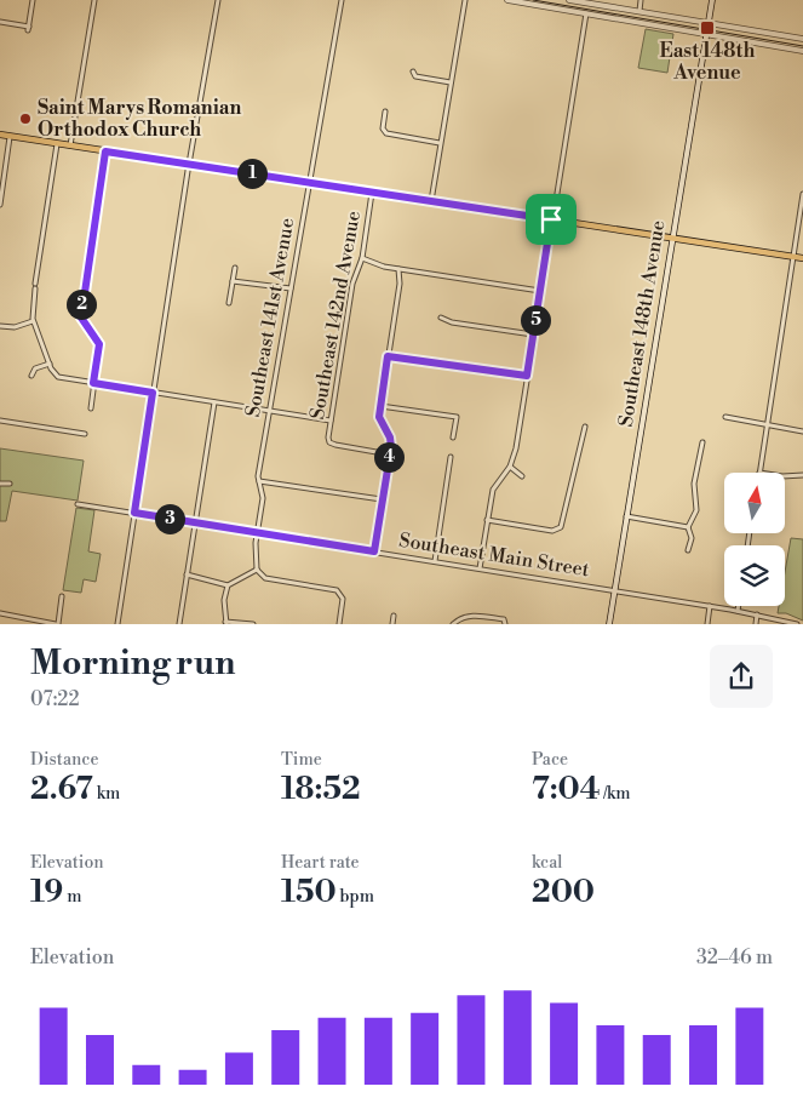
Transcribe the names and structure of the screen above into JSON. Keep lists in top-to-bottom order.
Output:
{
  "streets": {
    "main road": ["Southeast 148th Avenue"],
    "street": ["Southeast 142nd Avenue", "Southeast 141st Avenue", "Southeast Main Street"]
  },
  "crossings": [
    ["Southeast 141st Avenue", "Southeast Main Street"],
    ["Southeast 148th Avenue", "Southeast Main Street"]
  ],
  "places": {
    "transit": ["East 148th Avenue"],
    "other": ["Saint Marys Romanian Orthodox Church"]
  },
  "north": "top",
  "page": {
    "pins": [
      "1",
      "2",
      "5",
      "4",
      "3"
    ],
    "heading": ["Morning run", "07:22"],
    "stats": [
      ["Distance", "2.67 km"],
      ["Time", "18:52"],
      ["Pace", "7:04 /km"],
      ["Elevation", "19 m"],
      ["Heart rate", "150 bpm"],
      ["kcal", "200"]
    ],
    "chart": ["Elevation", "32–46 m"]
  }
}
